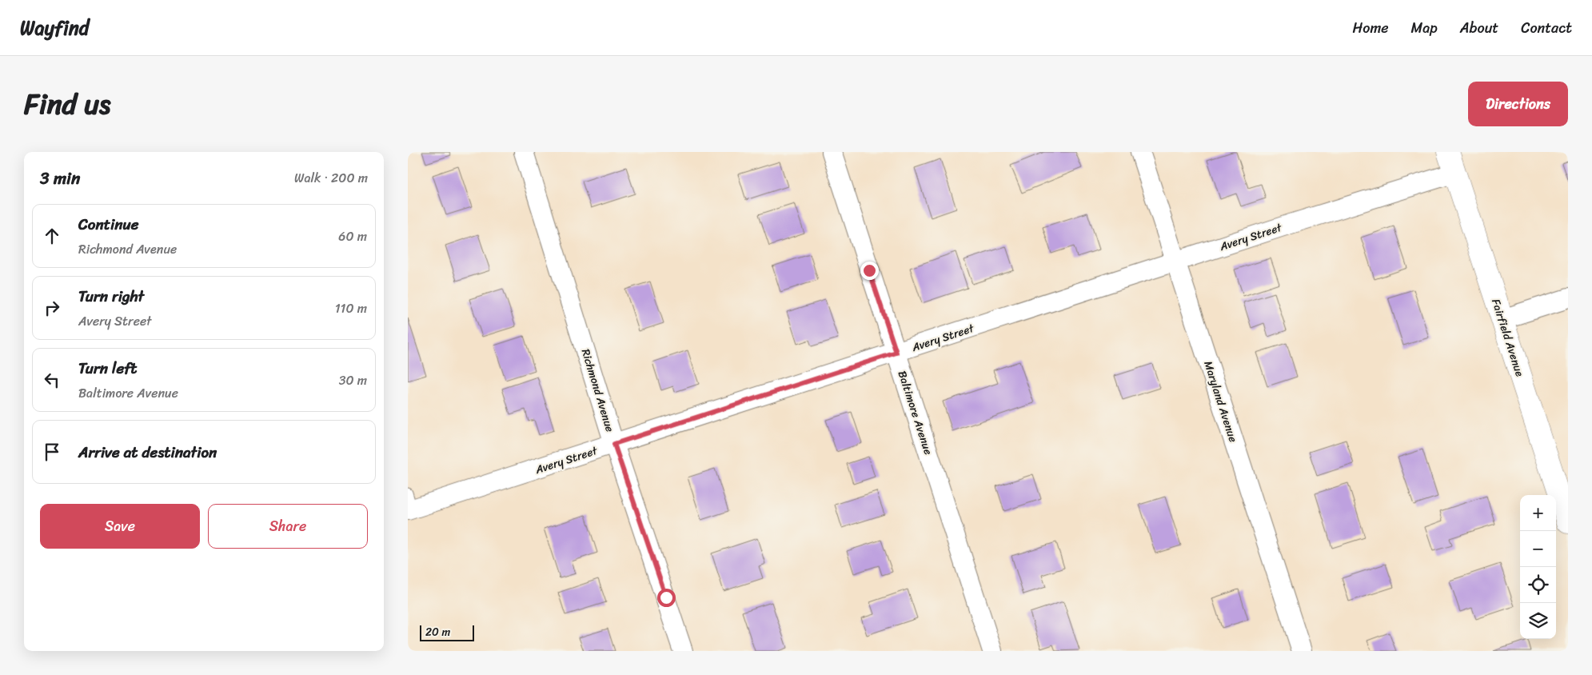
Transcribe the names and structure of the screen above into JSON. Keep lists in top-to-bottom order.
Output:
{
  "streets": {
    "street": [
      "Avery Street",
      "Fairfield Avenue",
      "Richmond Avenue",
      "Maryland Avenue",
      "Baltimore Avenue"
    ]
  },
  "crossings": [
    ["Avery Street", "Fairfield Avenue"],
    ["Avery Street", "Richmond Avenue"],
    ["Avery Street", "Maryland Avenue"],
    ["Avery Street", "Baltimore Avenue"]
  ],
  "scale_bar": "20 m",
  "page": {
    "header": "Wayfind",
    "nav": [
      "Home",
      "Map",
      "About",
      "Contact"
    ],
    "title": "Find us",
    "buttons": [
      "Directions",
      ["Save", "Share"]
    ],
    "heading": ["3 min", "Walk · 200 m"],
    "list": [
      ["Continue", "Richmond Avenue", "60 m"],
      ["Turn right", "Avery Street", "110 m"],
      ["Turn left", "Baltimore Avenue", "30 m"],
      "Arrive at destination"
    ],
    "map_buttons": ["+", "−"],
    "scale": "20 m"
  }
}
